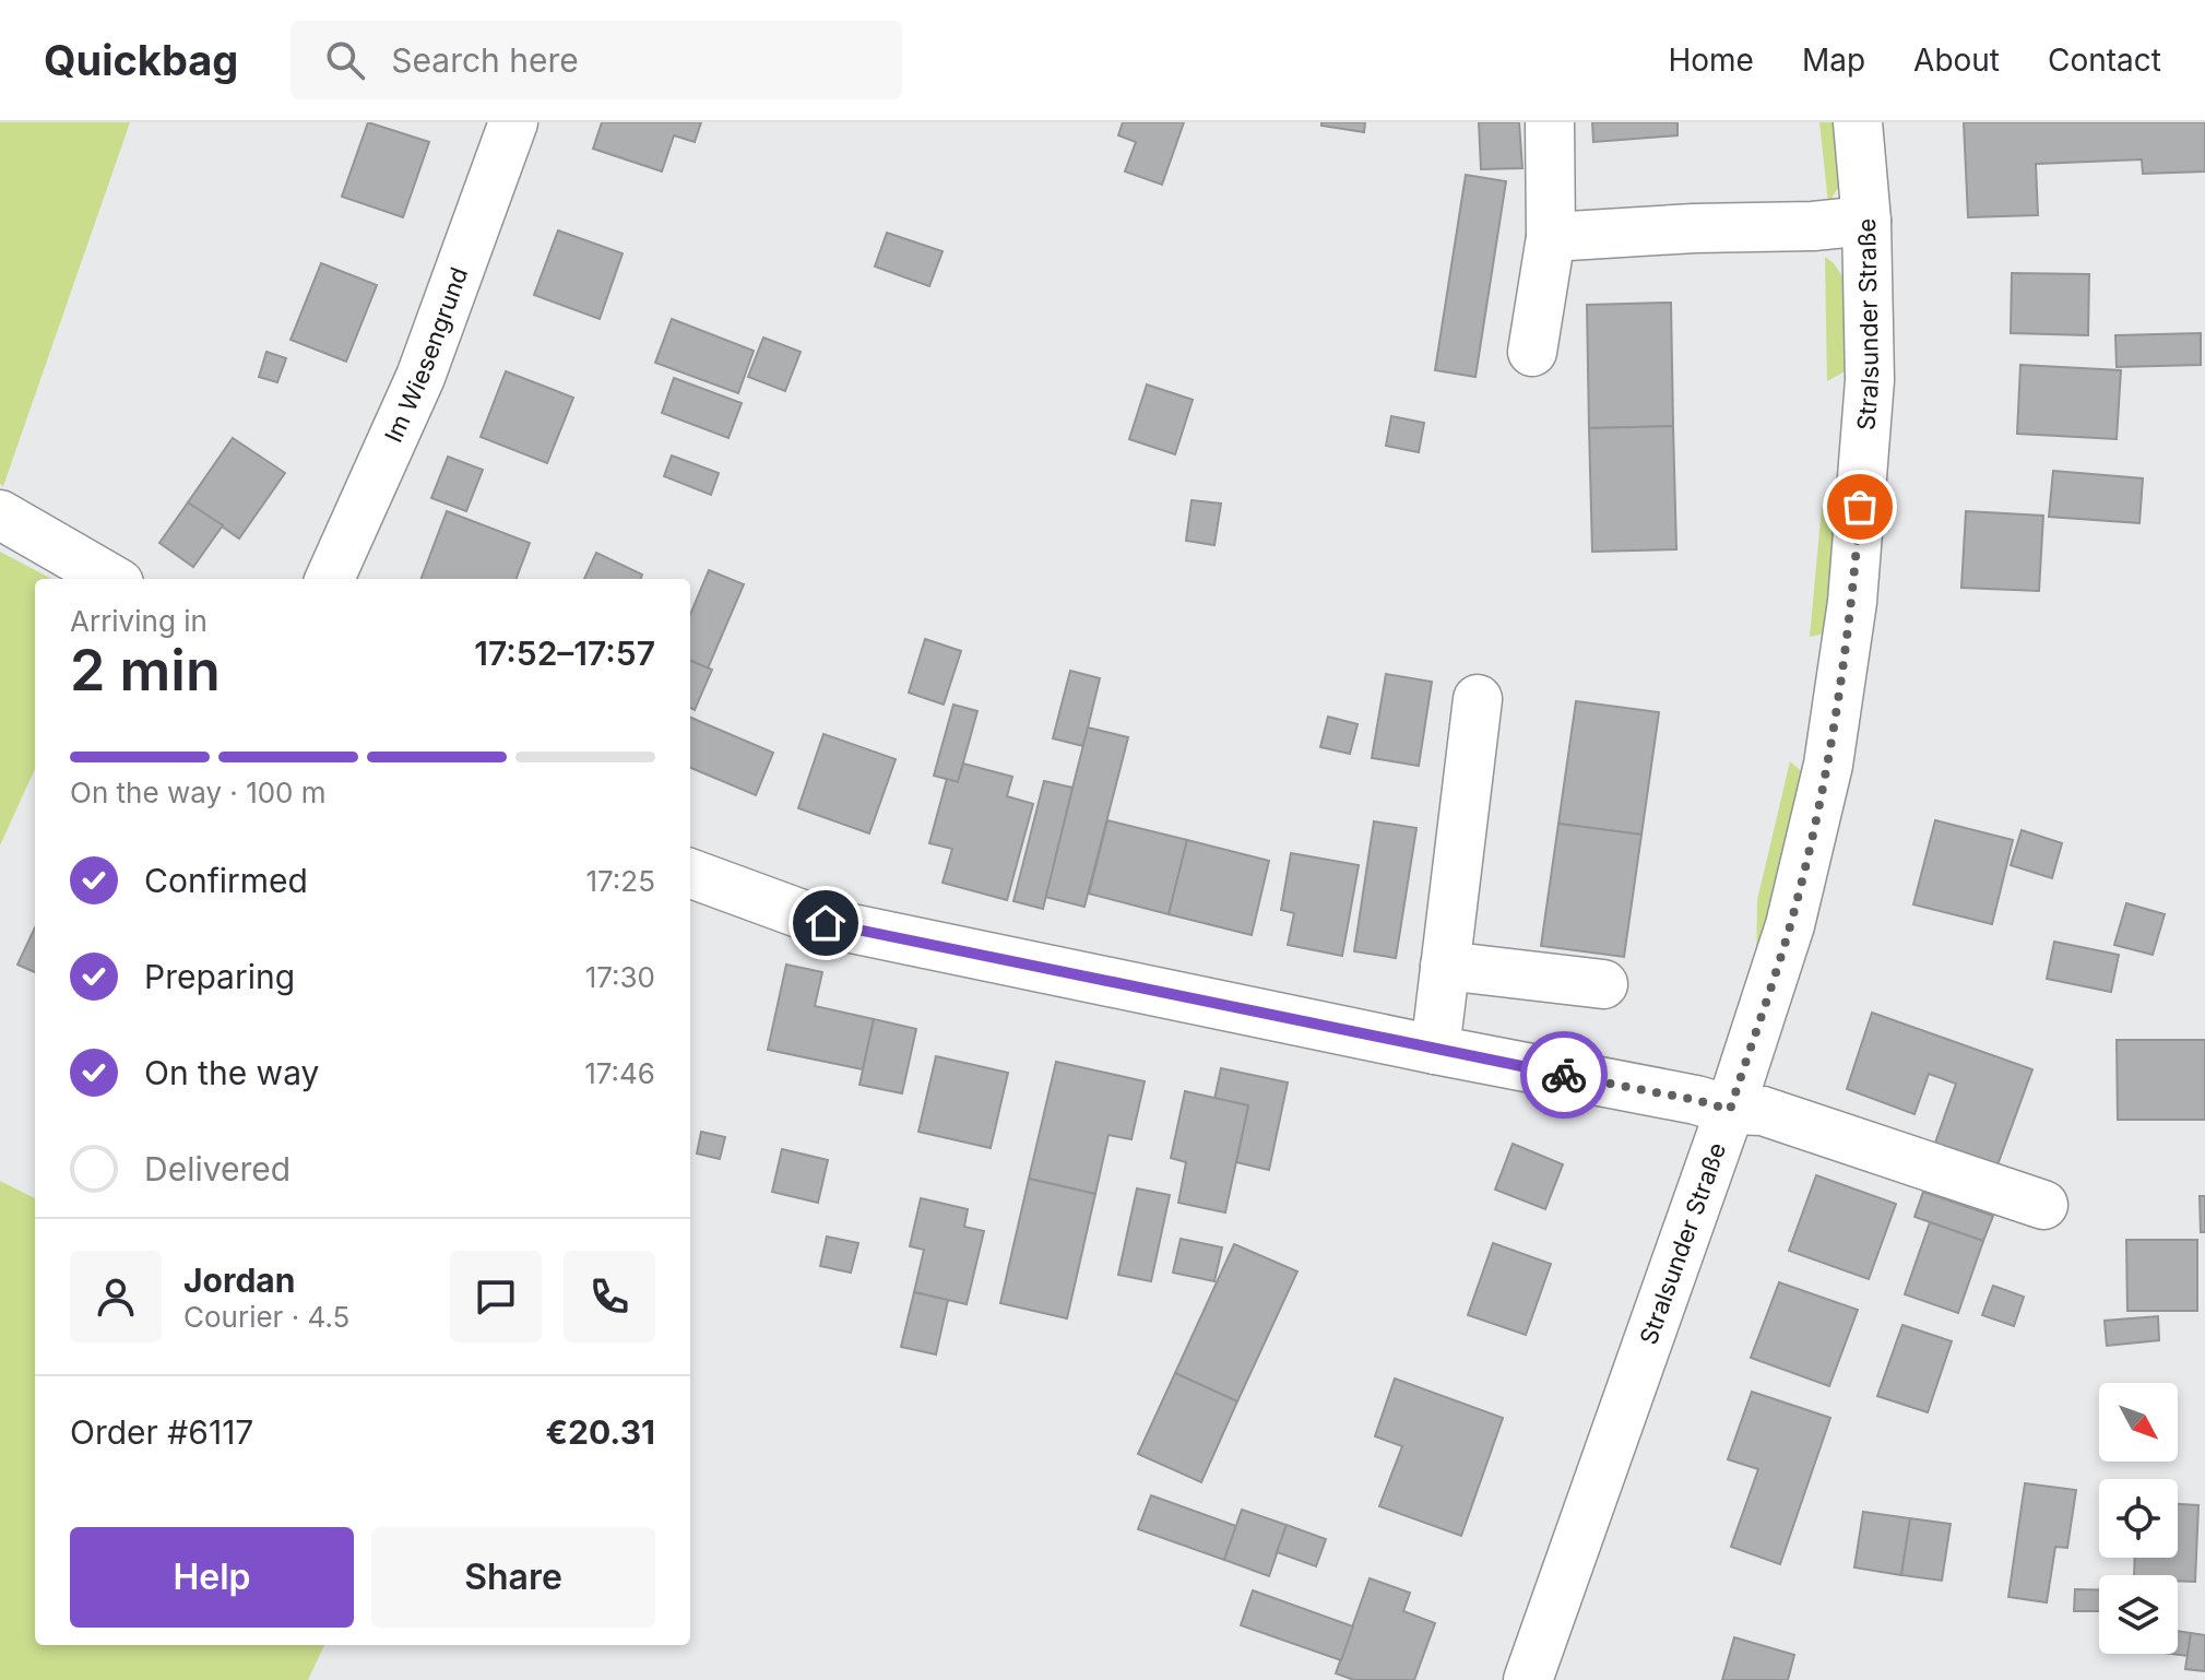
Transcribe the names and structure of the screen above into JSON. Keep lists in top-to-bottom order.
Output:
{
  "streets": {
    "street": ["Stralsunder Straße", "Im Wiesengrund"]
  },
  "north": "bottom right",
  "page": {
    "header": "Quickbag",
    "search": "Search here",
    "nav": [
      "Home",
      "Map",
      "About",
      "Contact"
    ],
    "heading": ["2 min", "Arriving in", "17:52–17:57"],
    "panel": [
      "Jordan",
      "Courier · 4.5",
      "Order #6117",
      "€20.31"
    ],
    "bar": "On the way · 100 m",
    "list": [
      ["Confirmed", "17:25"],
      ["Preparing", "17:30"],
      ["On the way", "17:46"],
      "Delivered"
    ],
    "buttons": ["Help", "Share"]
  }
}
